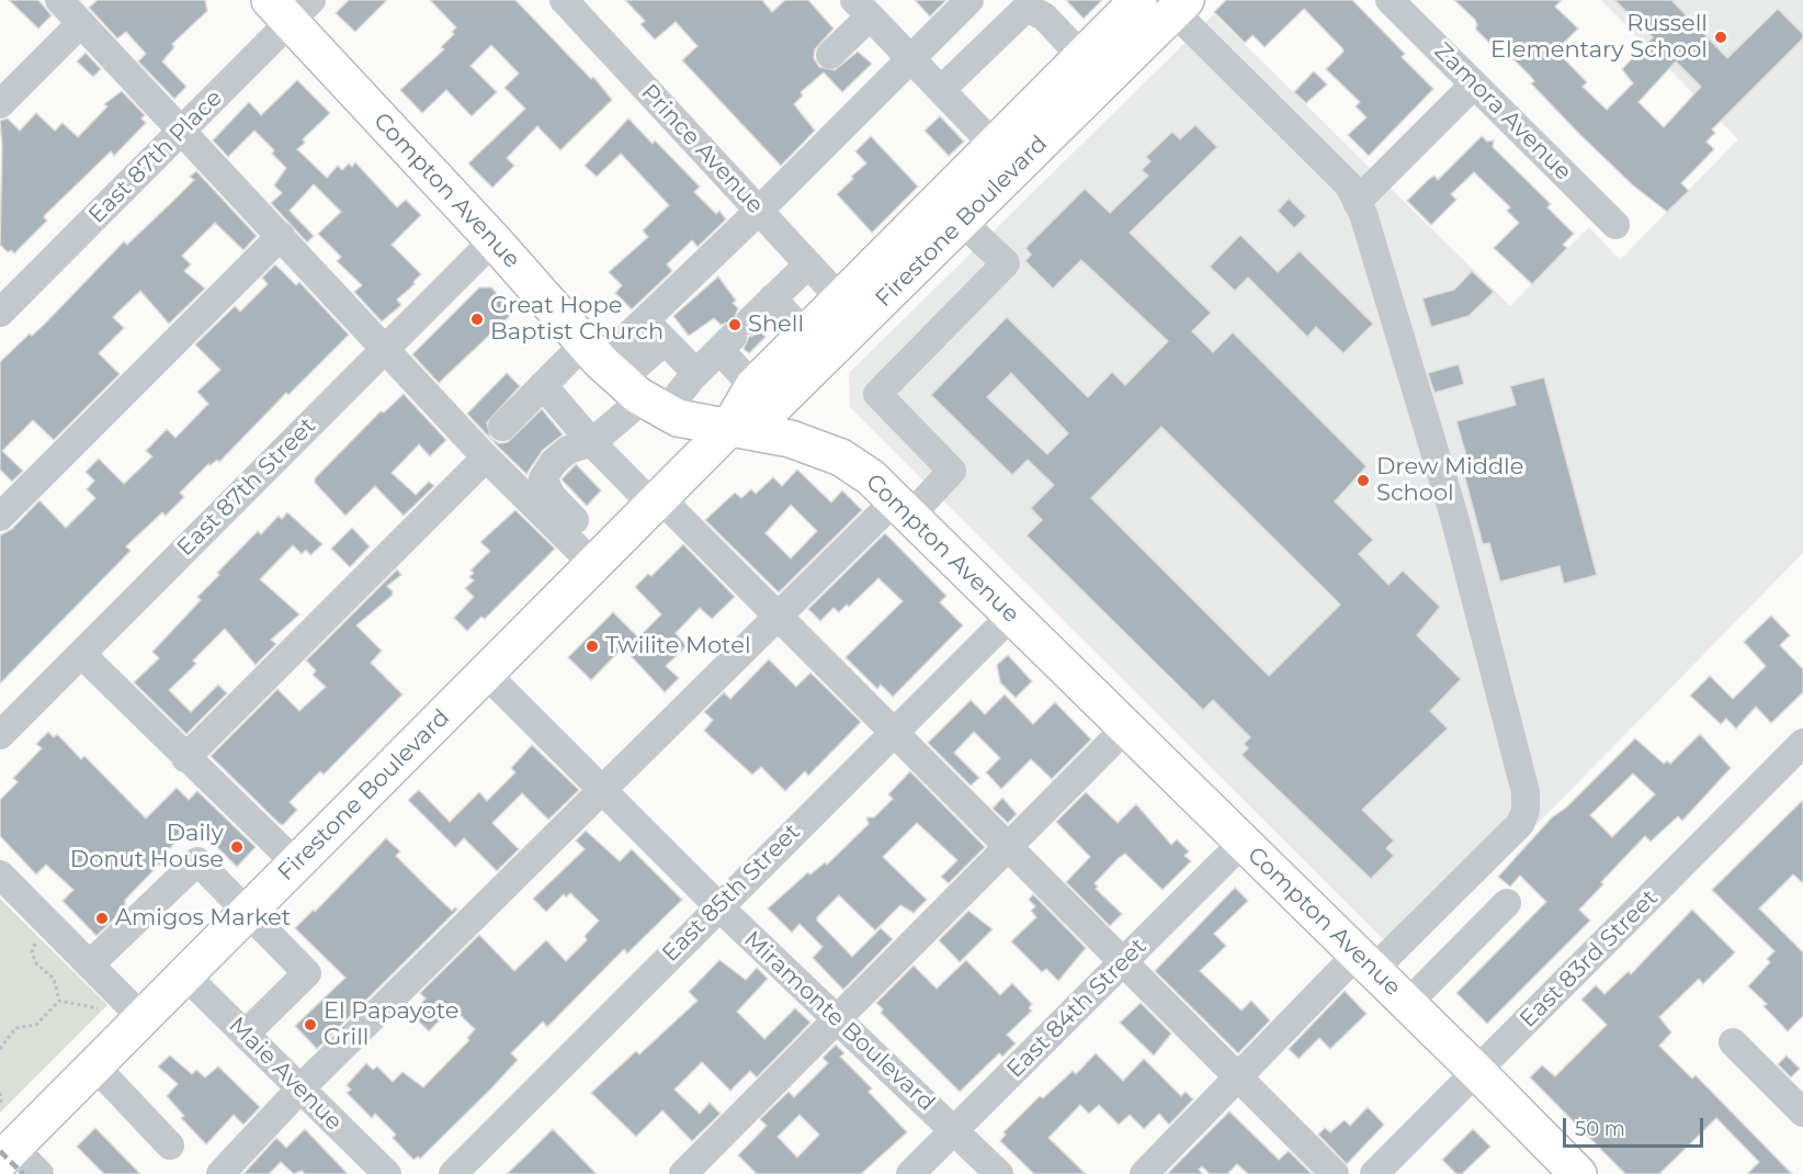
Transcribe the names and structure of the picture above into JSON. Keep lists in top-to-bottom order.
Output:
{
  "streets": {
    "main road": ["Compton Avenue", "Firestone Boulevard"],
    "street": [
      "Zamora Avenue",
      "Prince Avenue",
      "East 87th Place",
      "East 87th Street",
      "East 85th Street",
      "East 83rd Street",
      "East 84th Street",
      "Miramonte Boulevard",
      "Maie Avenue"
    ]
  },
  "crossings": [
    ["Prince Avenue", "Firestone Boulevard"],
    ["East 87th Place", "Compton Avenue"],
    ["Compton Avenue", "Firestone Boulevard"],
    ["Compton Avenue", "East 87th Street"],
    ["Compton Avenue", "East 85th Street"],
    ["Compton Avenue", "East 83rd Street"],
    ["Compton Avenue", "East 84th Street"],
    ["Firestone Boulevard", "Miramonte Boulevard"],
    ["Firestone Boulevard", "Maie Avenue"],
    ["East 85th Street", "Miramonte Boulevard"],
    ["East 84th Street", "Miramonte Boulevard"]
  ],
  "places": [
    "Russell Elementary School",
    "Great Hope Baptist Church",
    "Shell",
    "Drew Middle School",
    "Twilite Motel",
    "Daily Donut House",
    "Amigos Market",
    "El Papayote Grill"
  ],
  "scale_bar": "50 m"
}
